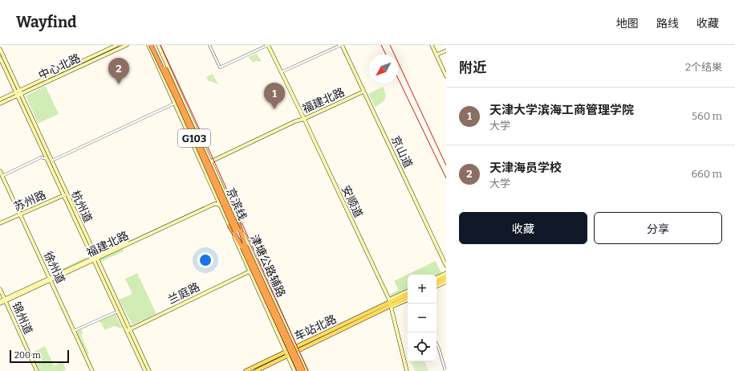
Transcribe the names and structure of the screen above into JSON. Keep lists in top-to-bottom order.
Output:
{
  "streets": {
    "highway": ["G103", "京滨线"],
    "main road": ["车站北路"],
    "street": [
      "中心北路",
      "福建北路",
      "京山道",
      "苏州路",
      "安顺道",
      "杭州道",
      "津塘公路辅路",
      "徐州道",
      "兰庭路",
      "锦州道"
    ]
  },
  "crossings": [
    ["中心北路", "杭州道"],
    ["福建北路", "京山道"],
    ["福建北路", "安顺道"],
    ["福建北路", "杭州道"],
    ["福建北路", "津塘公路辅路"],
    ["福建北路", "徐州道"],
    ["福建北路", "锦州道"],
    ["G103", "京滨线"],
    ["G103", "津塘公路辅路"],
    ["苏州路", "杭州道"],
    ["苏州路", "徐州道"],
    ["安顺道", "车站北路"],
    ["杭州道", "兰庭路"],
    ["津塘公路辅路", "兰庭路"],
    ["津塘公路辅路", "车站北路"]
  ],
  "scale_bar": "200 m",
  "north": "bottom left",
  "page": {
    "header": "Wayfind",
    "nav": ["地图", "路线", "收藏"],
    "heading": ["附近", "2个结果"],
    "pins": ["2", "1"],
    "list": [
      {
        "mark": "1",
        "name": "天津大学滨海工商管理学院",
        "note": "大学",
        "value": "560 m"
      },
      {
        "mark": "2",
        "name": "天津海员学校",
        "note": "大学",
        "value": "660 m"
      }
    ],
    "buttons": ["收藏", "分享"],
    "map_buttons": ["+", "−"],
    "scale": "200 m"
  }
}
